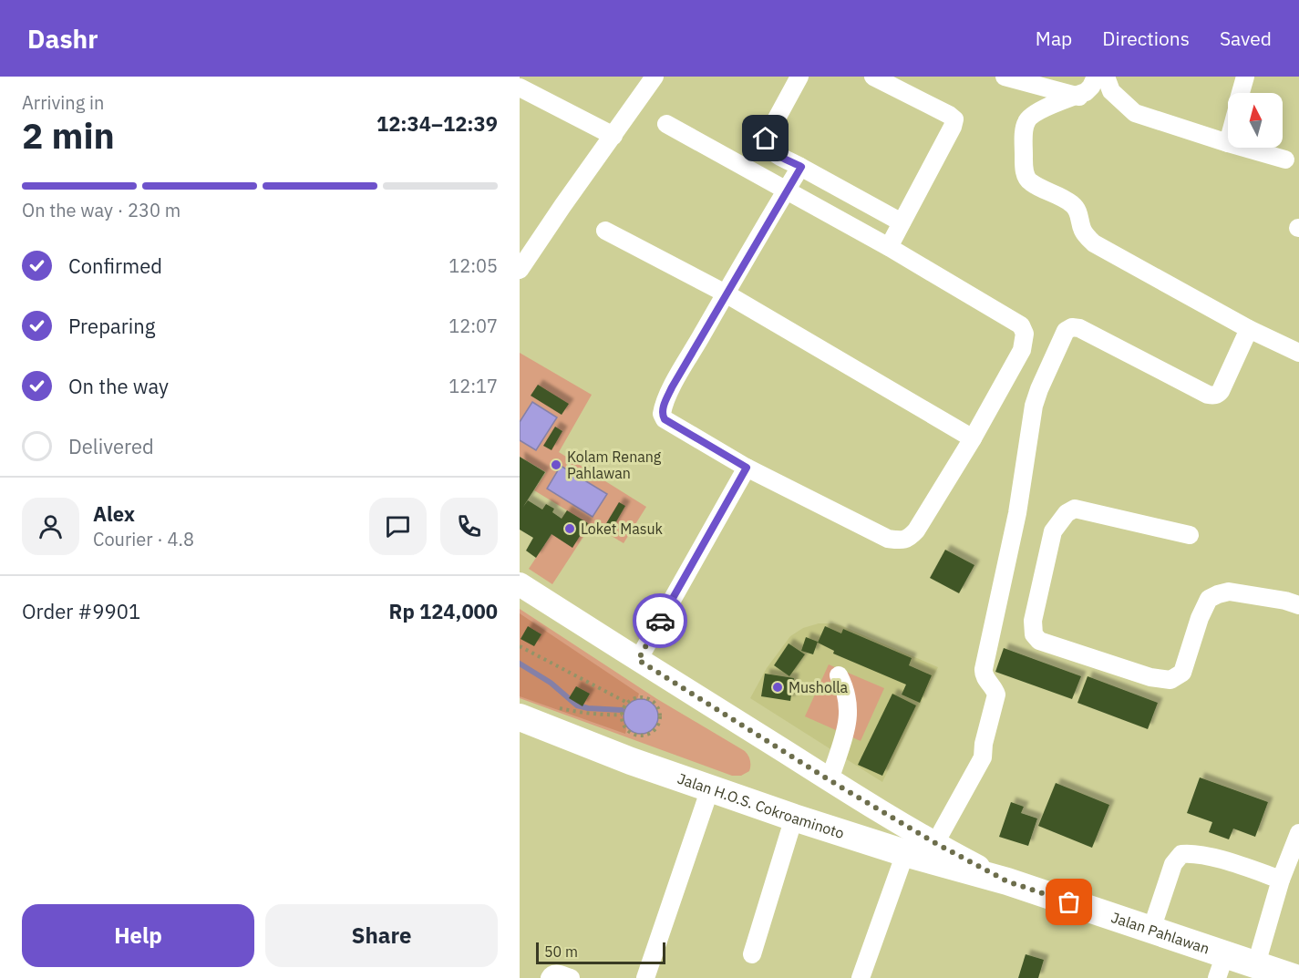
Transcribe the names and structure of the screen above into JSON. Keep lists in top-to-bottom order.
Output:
{
  "streets": {
    "highway": ["Jalan H.O.S. Cokroaminoto", "Jalan Pahlawan"]
  },
  "crossings": [
    ["Jalan H.O.S. Cokroaminoto", "Jalan Pahlawan"]
  ],
  "places": ["Kolam Renang Pahlawan", "Loket Masuk", "Musholla"],
  "scale_bar": "50 m",
  "north": "top",
  "page": {
    "header": "Dashr",
    "nav": ["Map", "Directions", "Saved"],
    "heading": ["2 min", "Arriving in", "12:34–12:39"],
    "panel": [
      "Alex",
      "Courier · 4.8",
      "Order #9901",
      "Rp 124,000"
    ],
    "bar": "On the way · 230 m",
    "list": [
      ["Confirmed", "12:05"],
      ["Preparing", "12:07"],
      ["On the way", "12:17"],
      "Delivered"
    ],
    "buttons": ["Help", "Share"],
    "scale": "50 m"
  }
}
